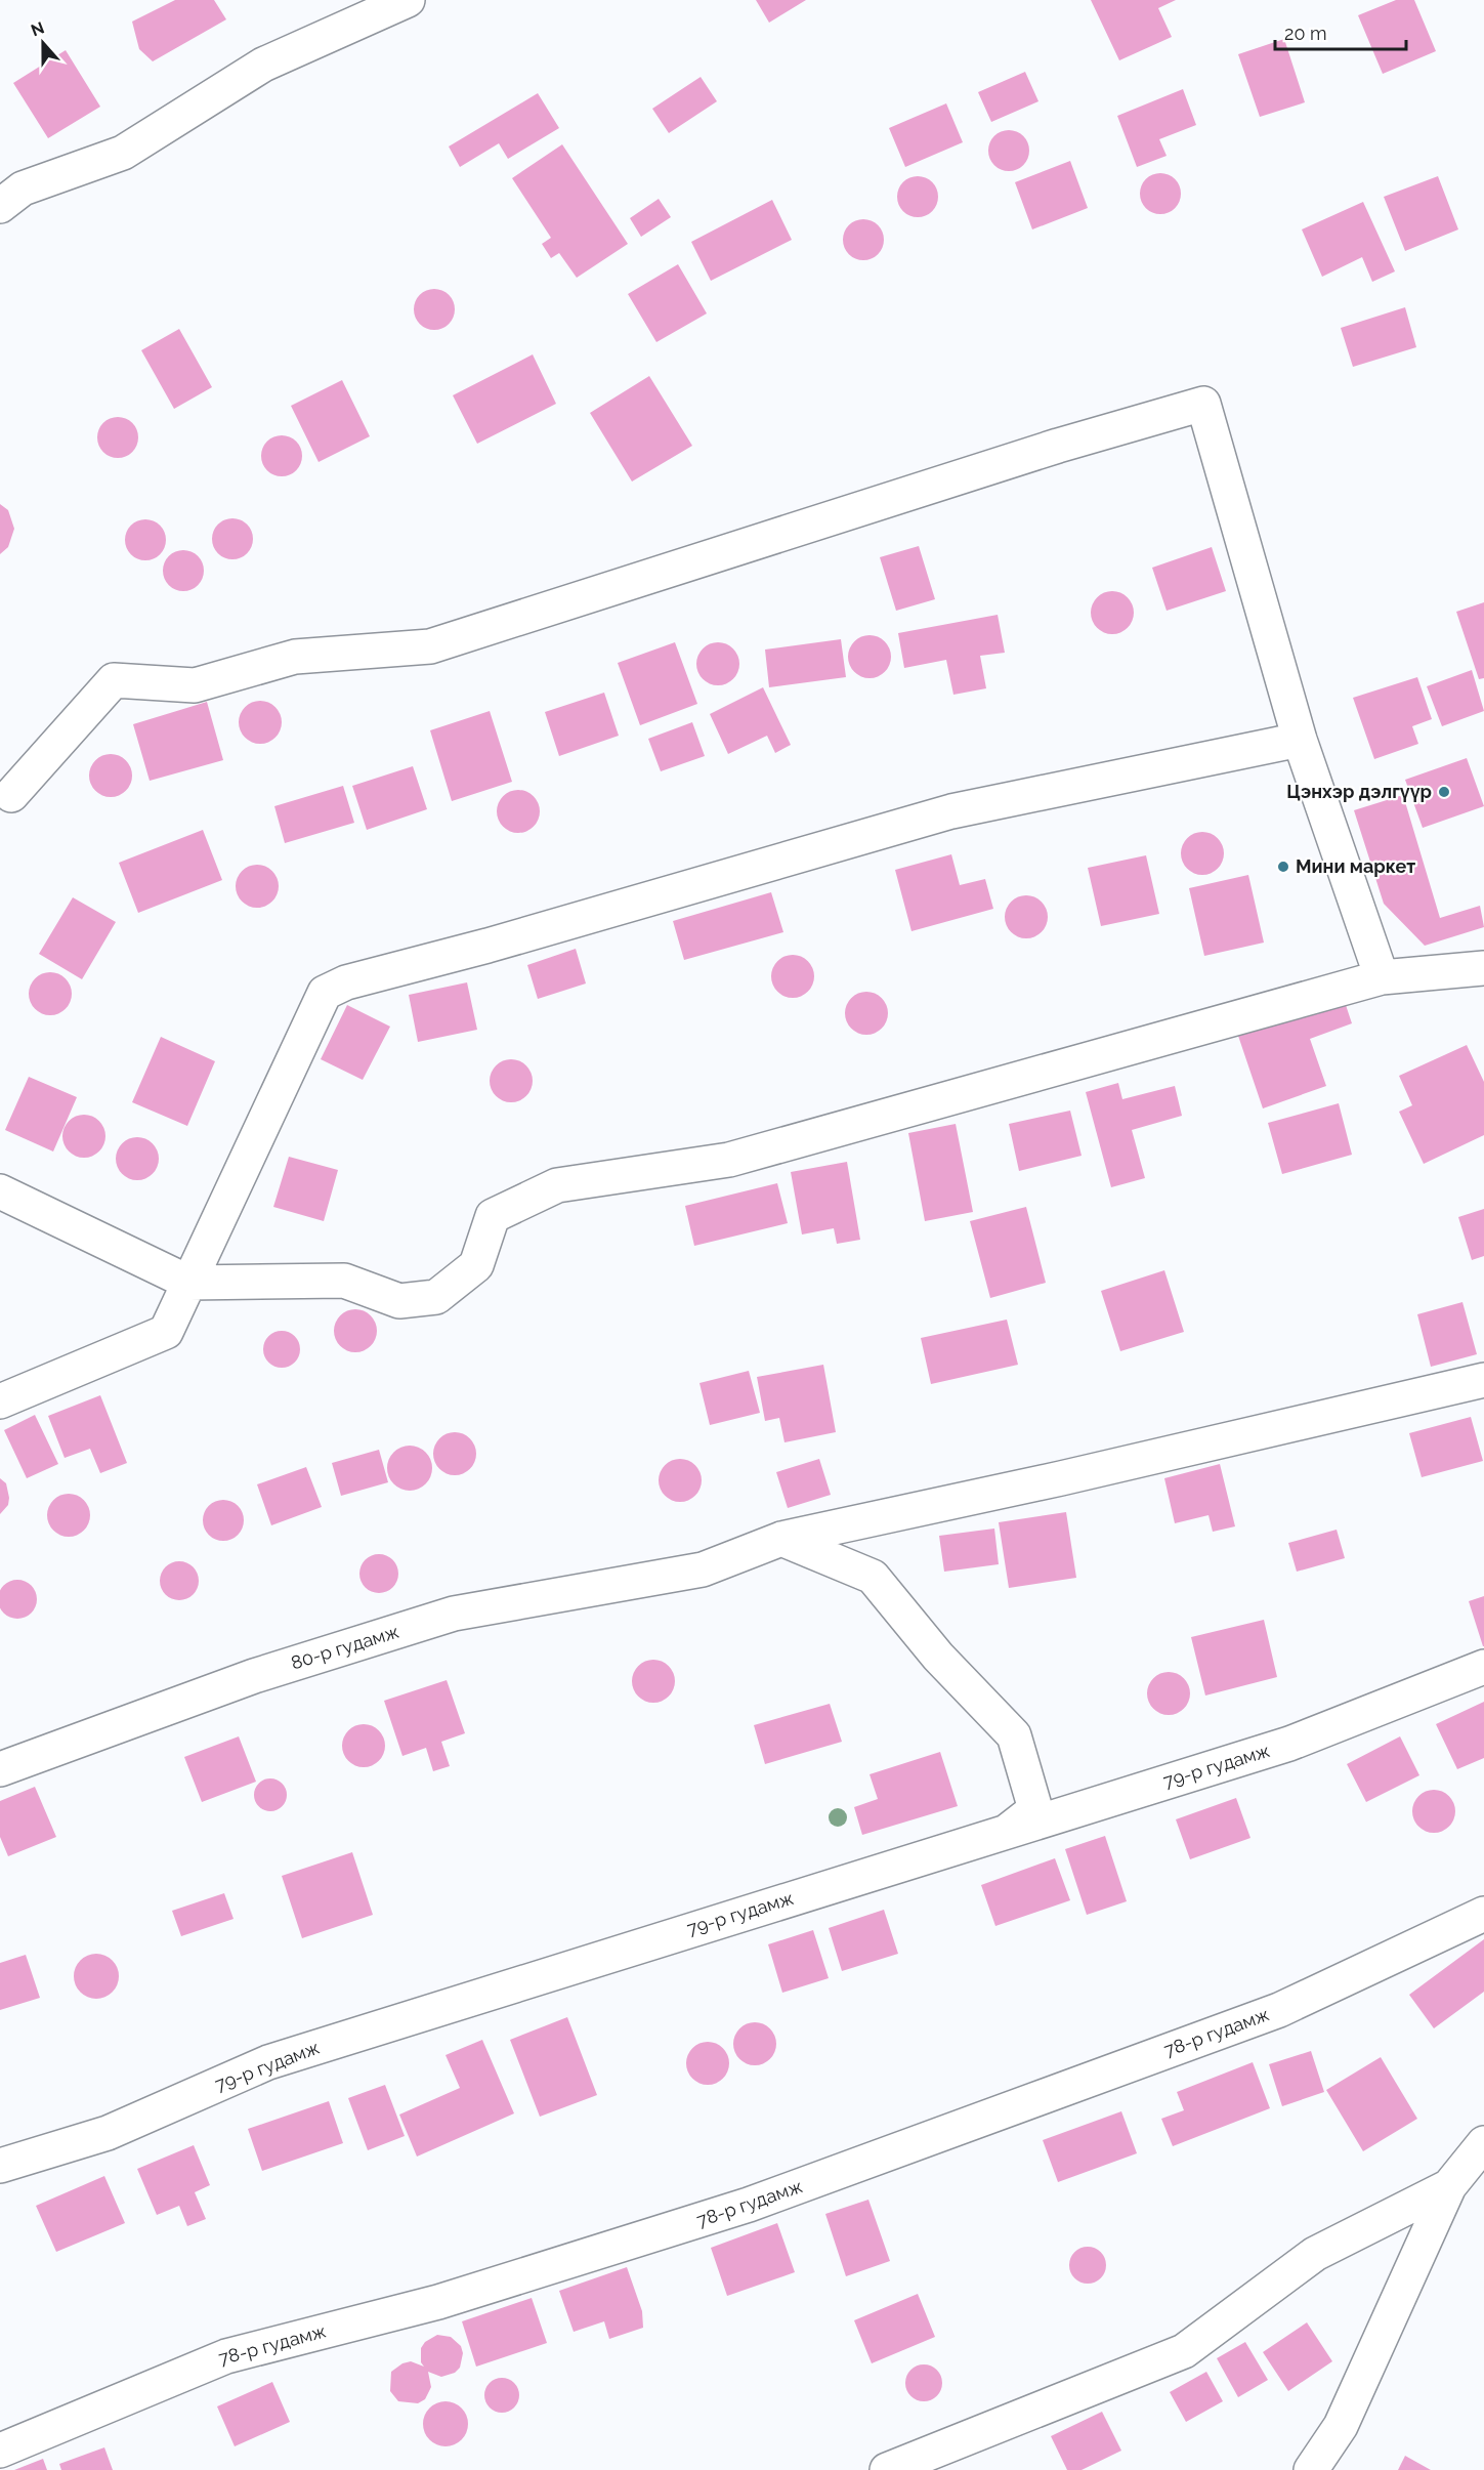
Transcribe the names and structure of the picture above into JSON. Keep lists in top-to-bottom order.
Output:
{
  "streets": {
    "street": ["80-р гудамж", "79-р гудамж", "78-р гудамж"]
  },
  "places": ["Цэнхэр дэлгүүр", "Мини маркет"],
  "scale_bar": "20 m",
  "north": "top"
}
